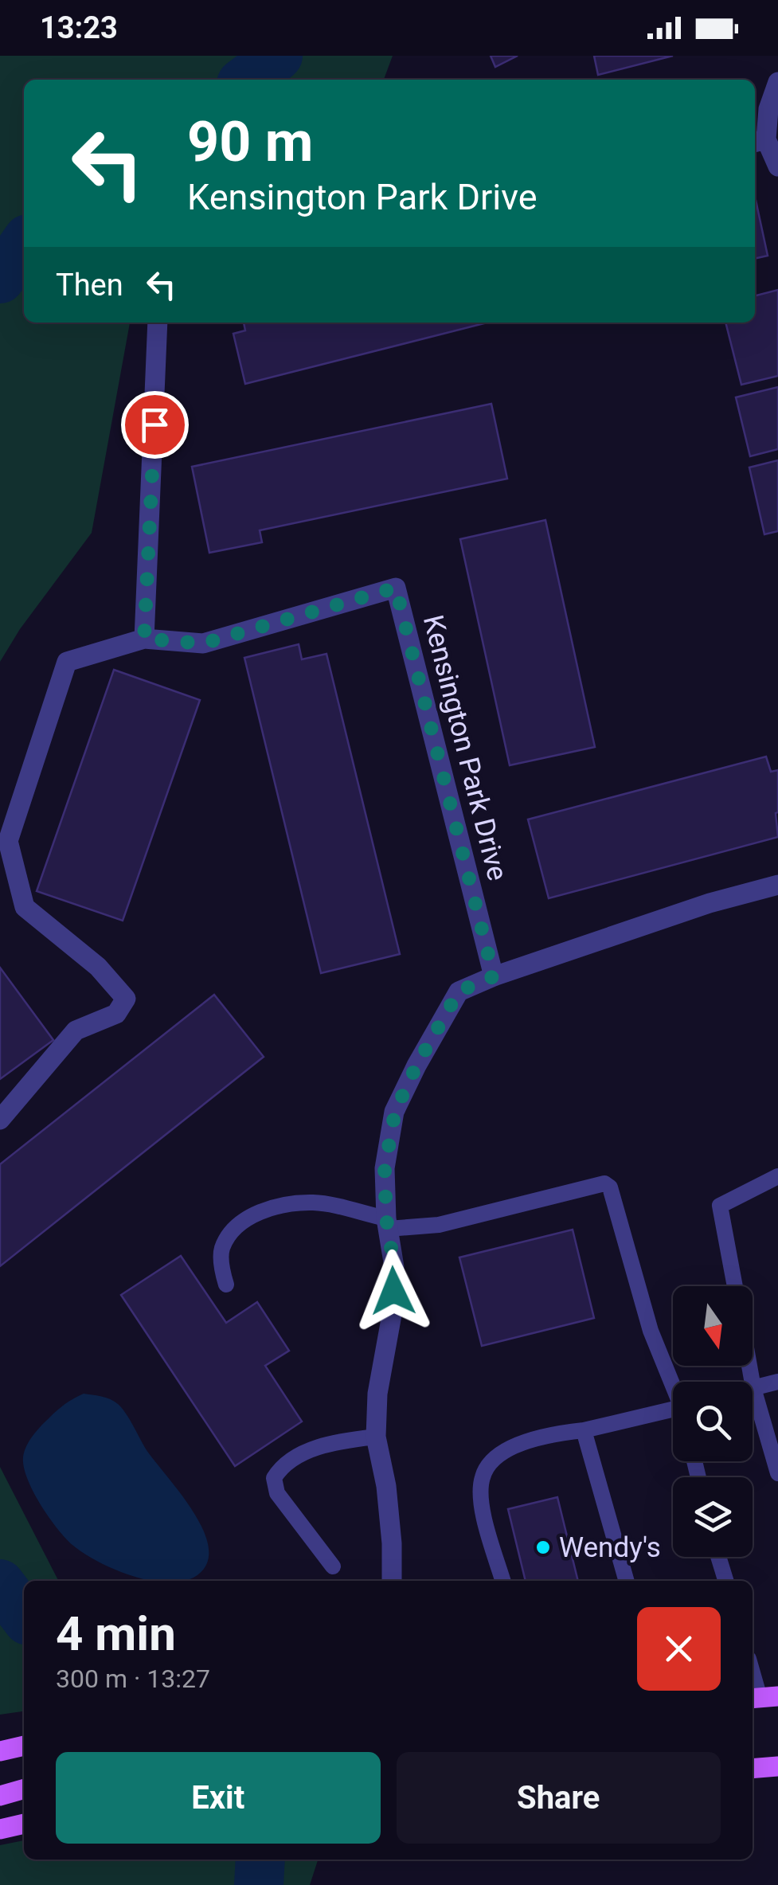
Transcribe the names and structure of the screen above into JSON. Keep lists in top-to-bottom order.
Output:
{
  "streets": {
    "street": ["Kensington Park Drive"]
  },
  "places": ["Wendy's"],
  "north": "bottom",
  "page": {
    "status": "13:23",
    "turn": ["90 m", "Kensington Park Drive"],
    "then": "Then",
    "heading": ["4 min", "300 m · 13:27"],
    "buttons": ["Exit", "Share"]
  }
}
